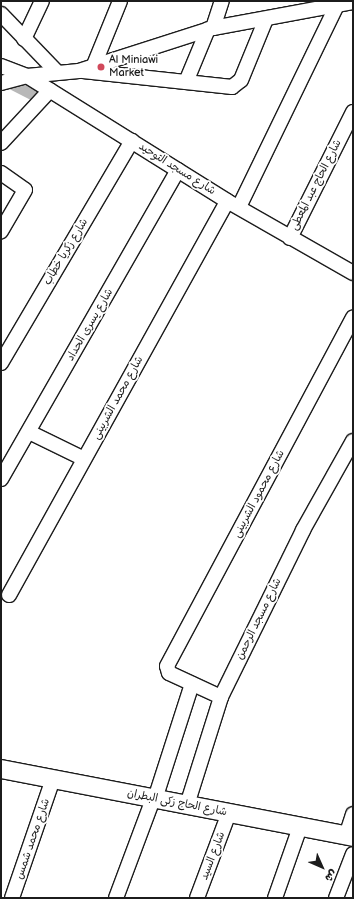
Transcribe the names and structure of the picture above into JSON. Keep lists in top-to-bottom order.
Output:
{
  "streets": {
    "street": [
      "شارع مسجد التوحيد",
      "شارع الحاج عبد المعطى",
      "شارع زكريا خطاب",
      "شارع يسرى الحداد",
      "شارع محمد الشربينى",
      "شارع محمود الشربينى",
      "شارع مسجد الرحمن",
      "شارع الحاج زكى البطران",
      "شارع محمد شمس",
      "شارع السيد"
    ]
  },
  "crossings": [
    ["شارع مسجد التوحيد", "شارع الحاج عبد المعطى"],
    ["شارع مسجد التوحيد", "شارع زكريا خطاب"],
    ["شارع مسجد التوحيد", "شارع يسرى الحداد"],
    ["شارع مسجد التوحيد", "شارع محمد الشربينى"],
    ["شارع مسجد الرحمن", "شارع الحاج زكى البطران"],
    ["شارع الحاج زكى البطران", "شارع محمد شمس"],
    ["شارع الحاج زكى البطران", "شارع السيد"]
  ],
  "places": ["Al Miniawi Market"],
  "north": "bottom right"
}
